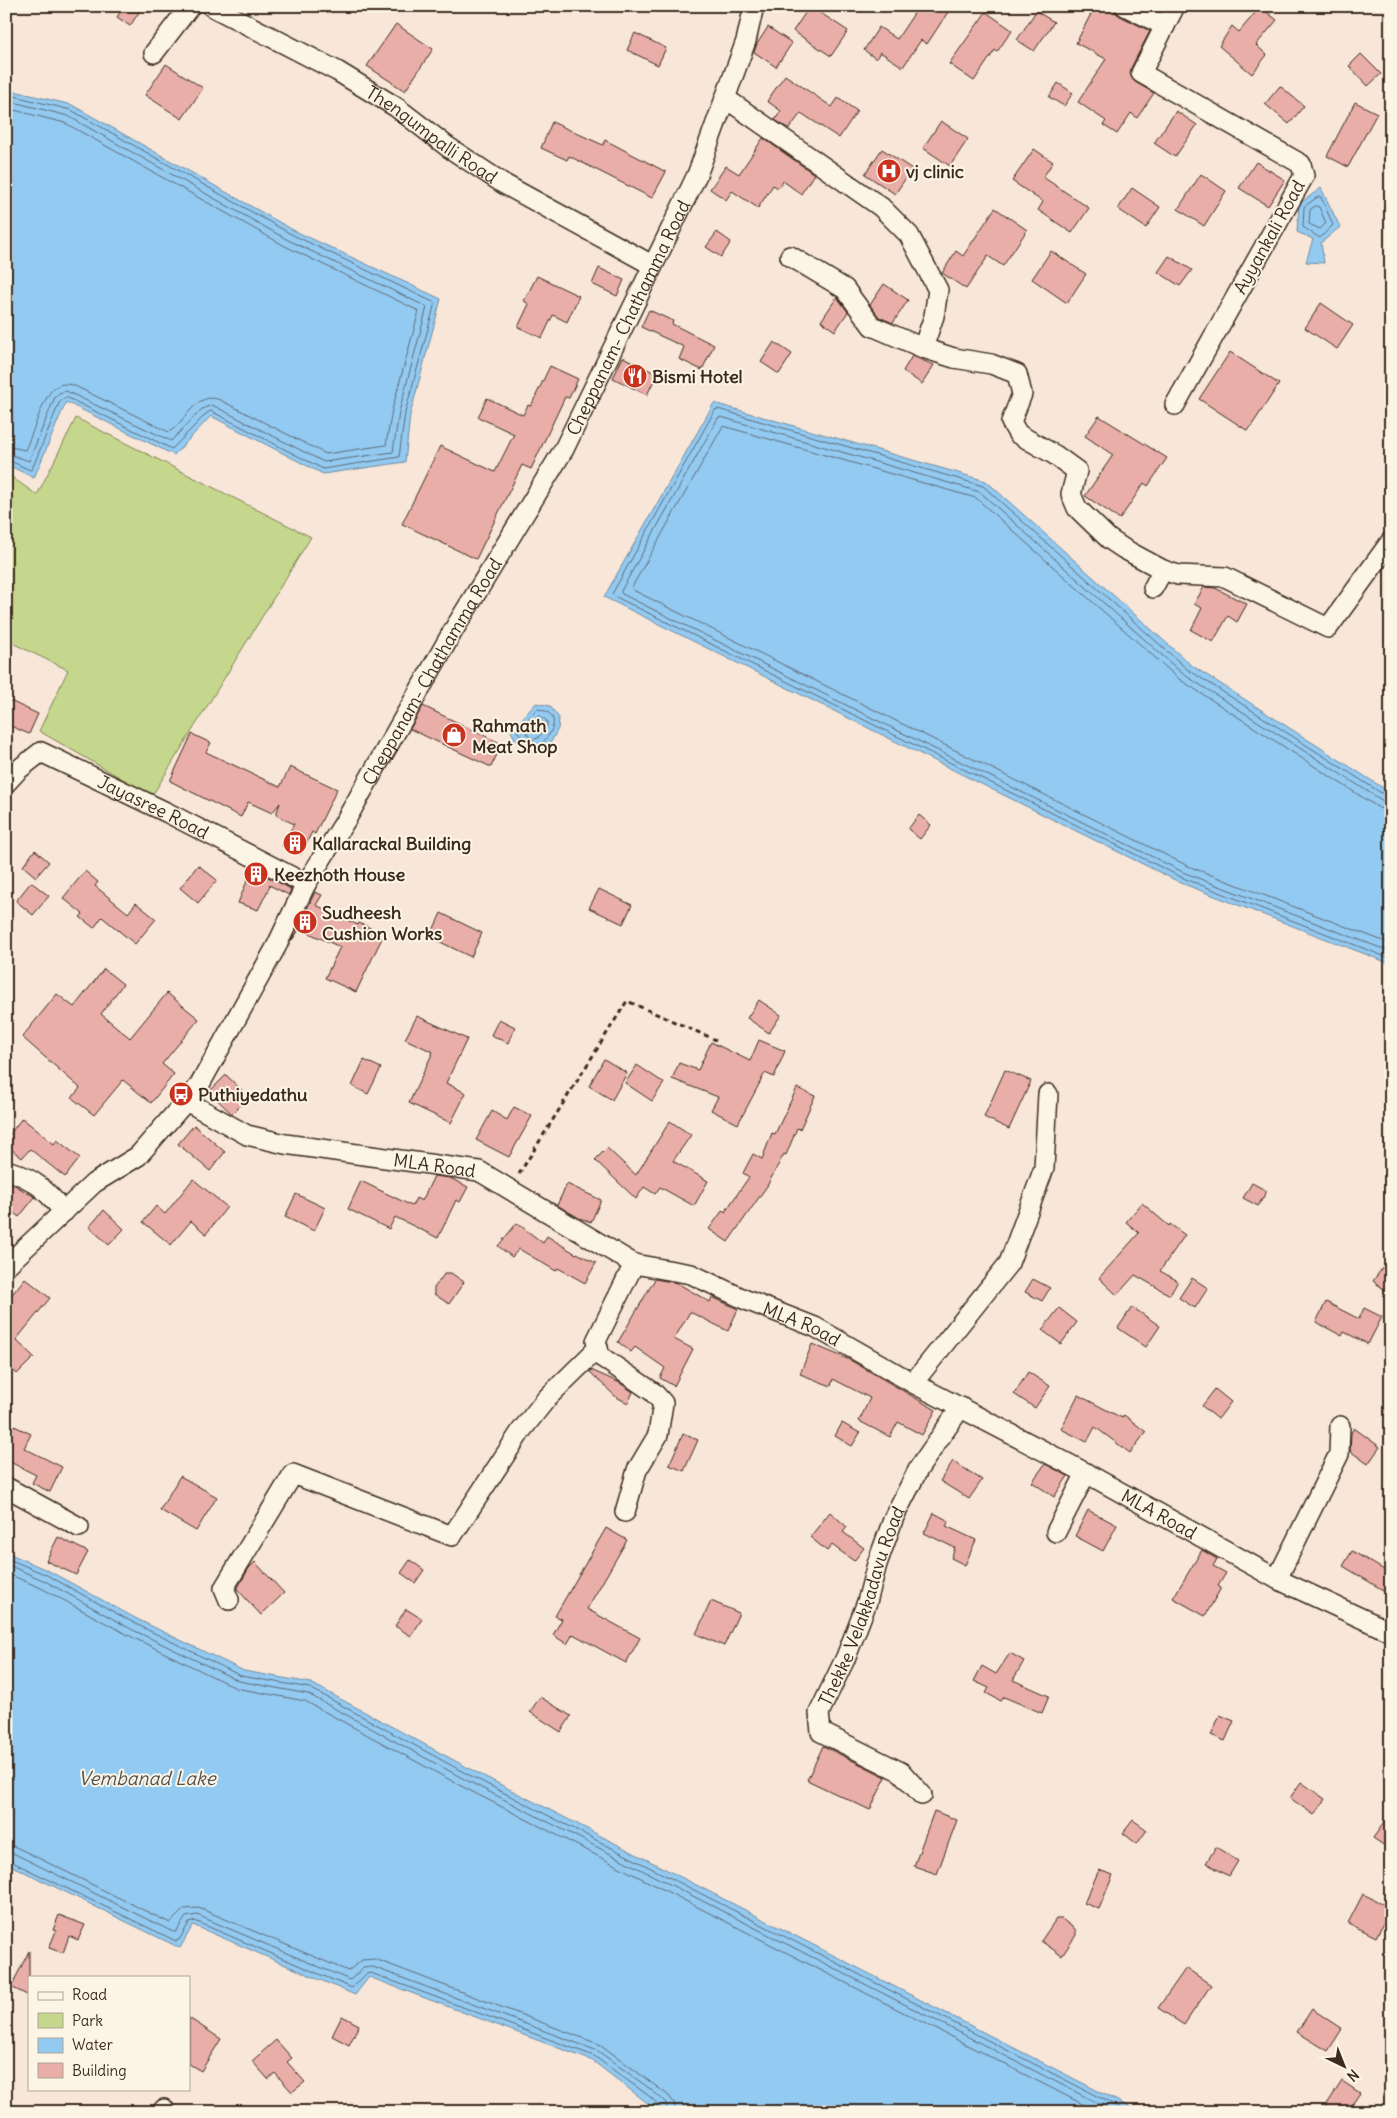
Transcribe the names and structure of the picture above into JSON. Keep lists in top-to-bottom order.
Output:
{
  "streets": {
    "street": [
      "Thengumpalli Road",
      "Ayyankali Road",
      "Cheppanam- Chathamma Road",
      "Jayasree Road",
      "MLA Road",
      "Thekke Velakkadavu Road"
    ]
  },
  "crossings": [
    ["Thengumpalli Road", "Cheppanam- Chathamma Road"],
    ["Cheppanam- Chathamma Road", "Jayasree Road"],
    ["Cheppanam- Chathamma Road", "MLA Road"],
    ["MLA Road", "Thekke Velakkadavu Road"]
  ],
  "water": ["Vembanad Lake"],
  "places": {
    "hospital": ["vj clinic"],
    "restaurant": ["Bismi Hotel"],
    "shop": ["Rahmath Meat Shop"],
    "building": ["Kallarackal Building", "Keezhoth House", "Sudheesh Cushion Works"],
    "bus stop": ["Puthiyedathu"]
  },
  "legend": [
    "Road",
    "Park",
    "Water",
    "Building"
  ],
  "north": "bottom right"
}
